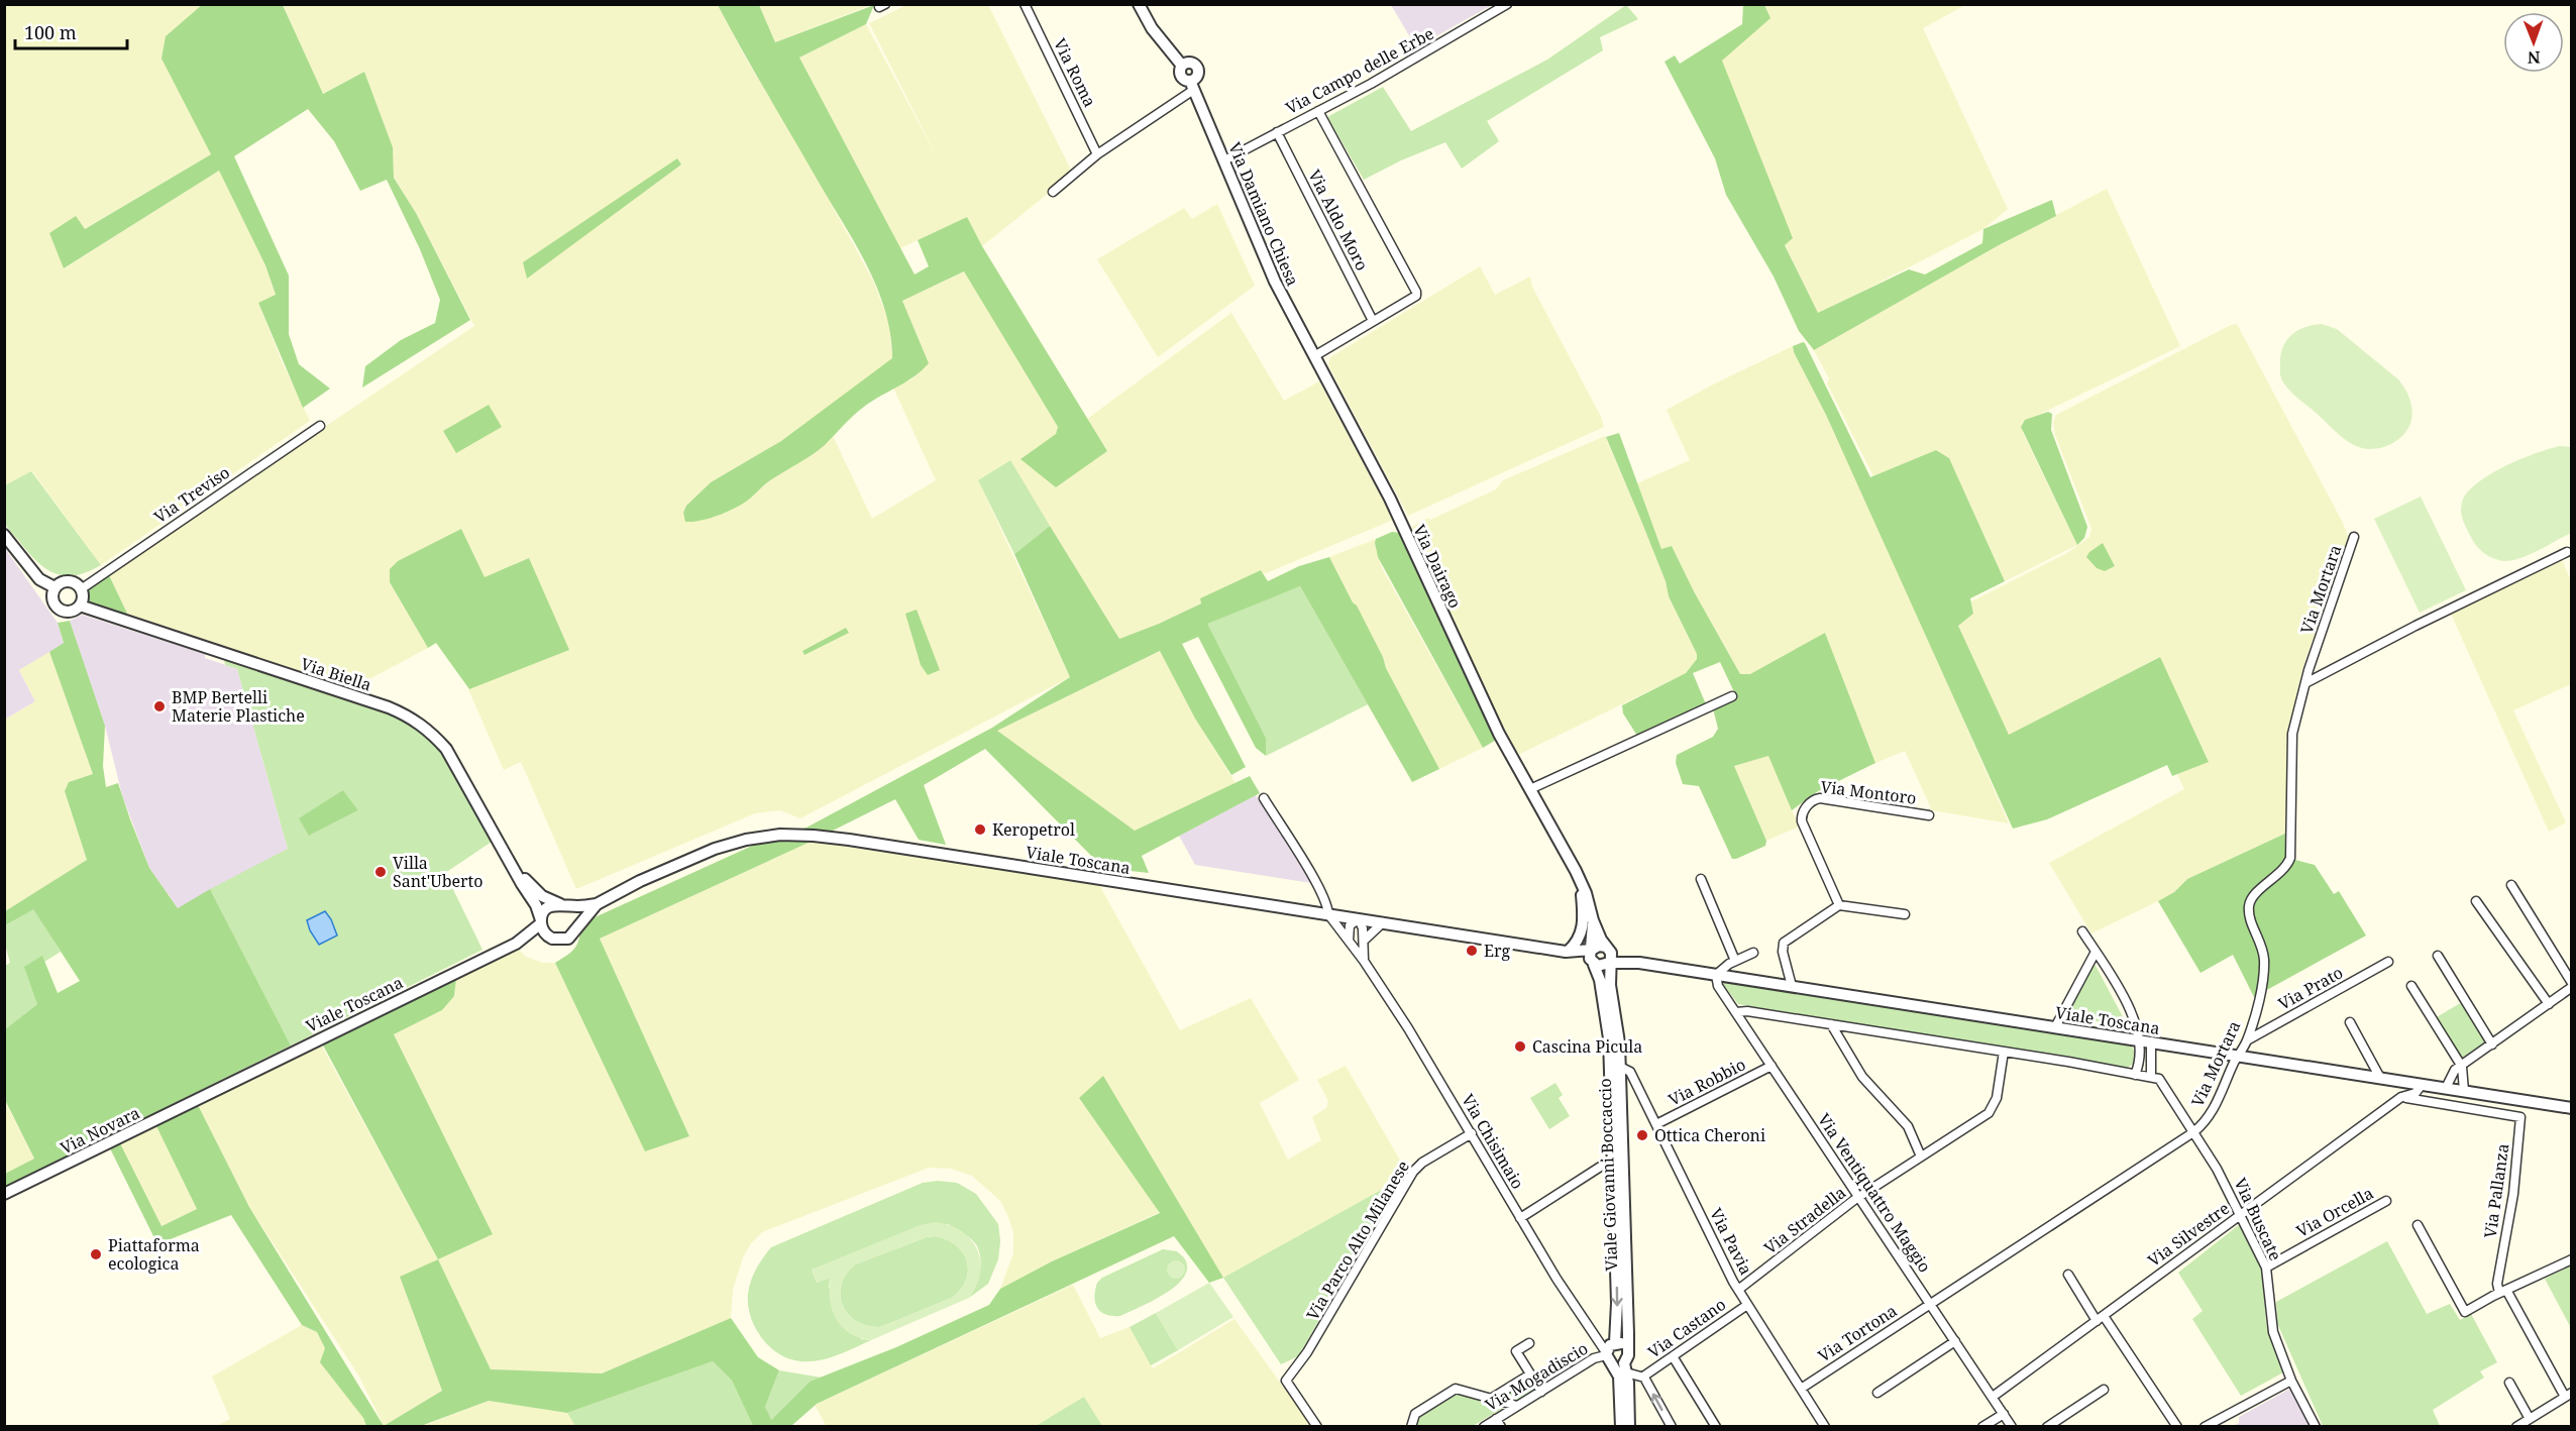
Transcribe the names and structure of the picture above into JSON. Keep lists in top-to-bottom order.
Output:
{
  "streets": {
    "street": [
      "Via Campo delle Erbe",
      "Via Roma",
      "Via Damiano Chiesa",
      "Via Aldo Moro",
      "Via Treviso",
      "Via Dairago",
      "Via Mortara",
      "Via Biella",
      "Via Montoro",
      "Viale Toscana",
      "Via Prato",
      "Via Robbio",
      "Via Novara",
      "Via Chisimaio",
      "Viale Giovanni Boccaccio",
      "Via Pallanza",
      "Via Ventiquattro Maggio",
      "Via Orcella",
      "Via Buscate",
      "Via Stradella",
      "Via Silvestre",
      "Via Parco Alto Milanese",
      "Via Pavia",
      "Via Castano",
      "Via Tortona",
      "Via Mogadiscio"
    ]
  },
  "crossings": [
    ["Via Campo delle Erbe", "Via Damiano Chiesa"],
    ["Via Campo delle Erbe", "Via Aldo Moro"],
    ["Via Damiano Chiesa", "Via Dairago"],
    ["Via Treviso", "Via Biella"],
    ["Via Mortara", "Viale Toscana"],
    ["Via Mortara", "Via Prato"],
    ["Via Mortara", "Via Ventiquattro Maggio"],
    ["Via Mortara", "Via Buscate"],
    ["Via Mortara", "Via Tortona"],
    ["Via Biella", "Viale Toscana"],
    ["Viale Toscana", "Via Novara"],
    ["Viale Toscana", "Via Chisimaio"],
    ["Viale Toscana", "Viale Giovanni Boccaccio"],
    ["Viale Toscana", "Via Ventiquattro Maggio"],
    ["Viale Toscana", "Via Silvestre"],
    ["Via Robbio", "Via Ventiquattro Maggio"],
    ["Via Robbio", "Via Pavia"],
    ["Via Chisimaio", "Viale Giovanni Boccaccio"],
    ["Via Chisimaio", "Via Parco Alto Milanese"],
    ["Via Chisimaio", "Via Mogadiscio"],
    ["Viale Giovanni Boccaccio", "Via Pavia"],
    ["Viale Giovanni Boccaccio", "Via Mogadiscio"],
    ["Via Pallanza", "Via Silvestre"],
    ["Via Ventiquattro Maggio", "Via Stradella"],
    ["Via Ventiquattro Maggio", "Via Silvestre"],
    ["Via Ventiquattro Maggio", "Via Tortona"],
    ["Via Orcella", "Via Buscate"],
    ["Via Buscate", "Via Silvestre"],
    ["Via Stradella", "Via Pavia"],
    ["Via Pavia", "Via Castano"],
    ["Via Pavia", "Via Tortona"]
  ],
  "places": [
    "BMP Bertelli Materie Plastiche",
    "Keropetrol",
    "Villa Sant'Uberto",
    "Erg",
    "Cascina Picula",
    "Ottica Cheroni",
    "Piattaforma ecologica"
  ],
  "scale_bar": "100 m",
  "north": "bottom"
}
